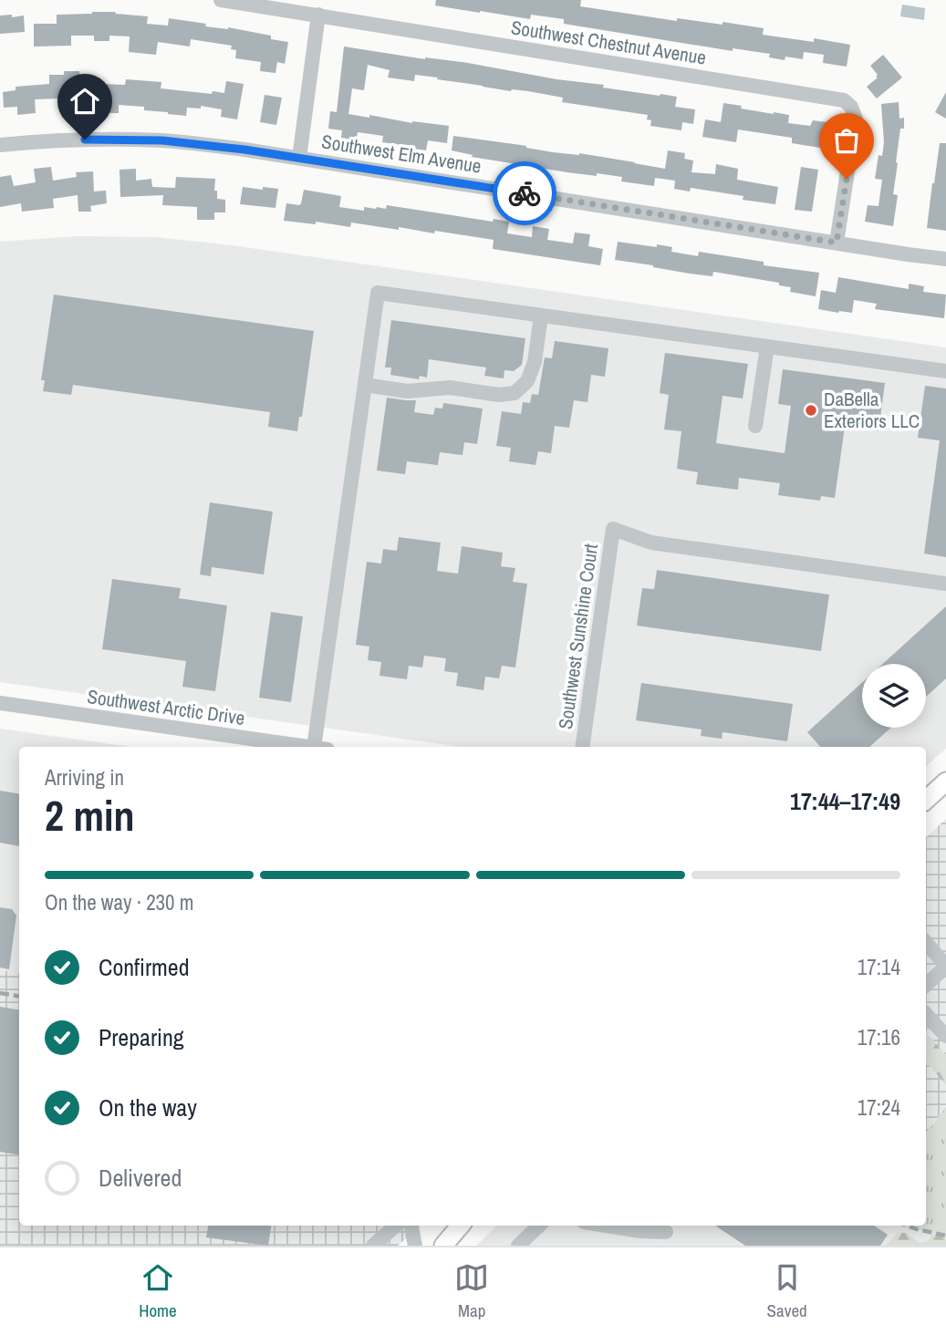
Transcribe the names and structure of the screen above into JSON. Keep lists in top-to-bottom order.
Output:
{
  "streets": {
    "street": [
      "Southwest Chestnut Avenue",
      "Southwest Elm Avenue",
      "Southwest Sunshine Court",
      "Southwest Arctic Drive"
    ]
  },
  "crossings": [
    ["Southwest Chestnut Avenue", "Southwest Elm Avenue"]
  ],
  "places": ["DaBella Exteriors LLC"],
  "page": {
    "heading": ["2 min", "Arriving in", "17:44–17:49"],
    "bar": "On the way · 230 m",
    "list": [
      ["Confirmed", "17:14"],
      ["Preparing", "17:16"],
      ["On the way", "17:24"],
      "Delivered"
    ],
    "tabs": ["Home", "Map", "Saved"]
  }
}
